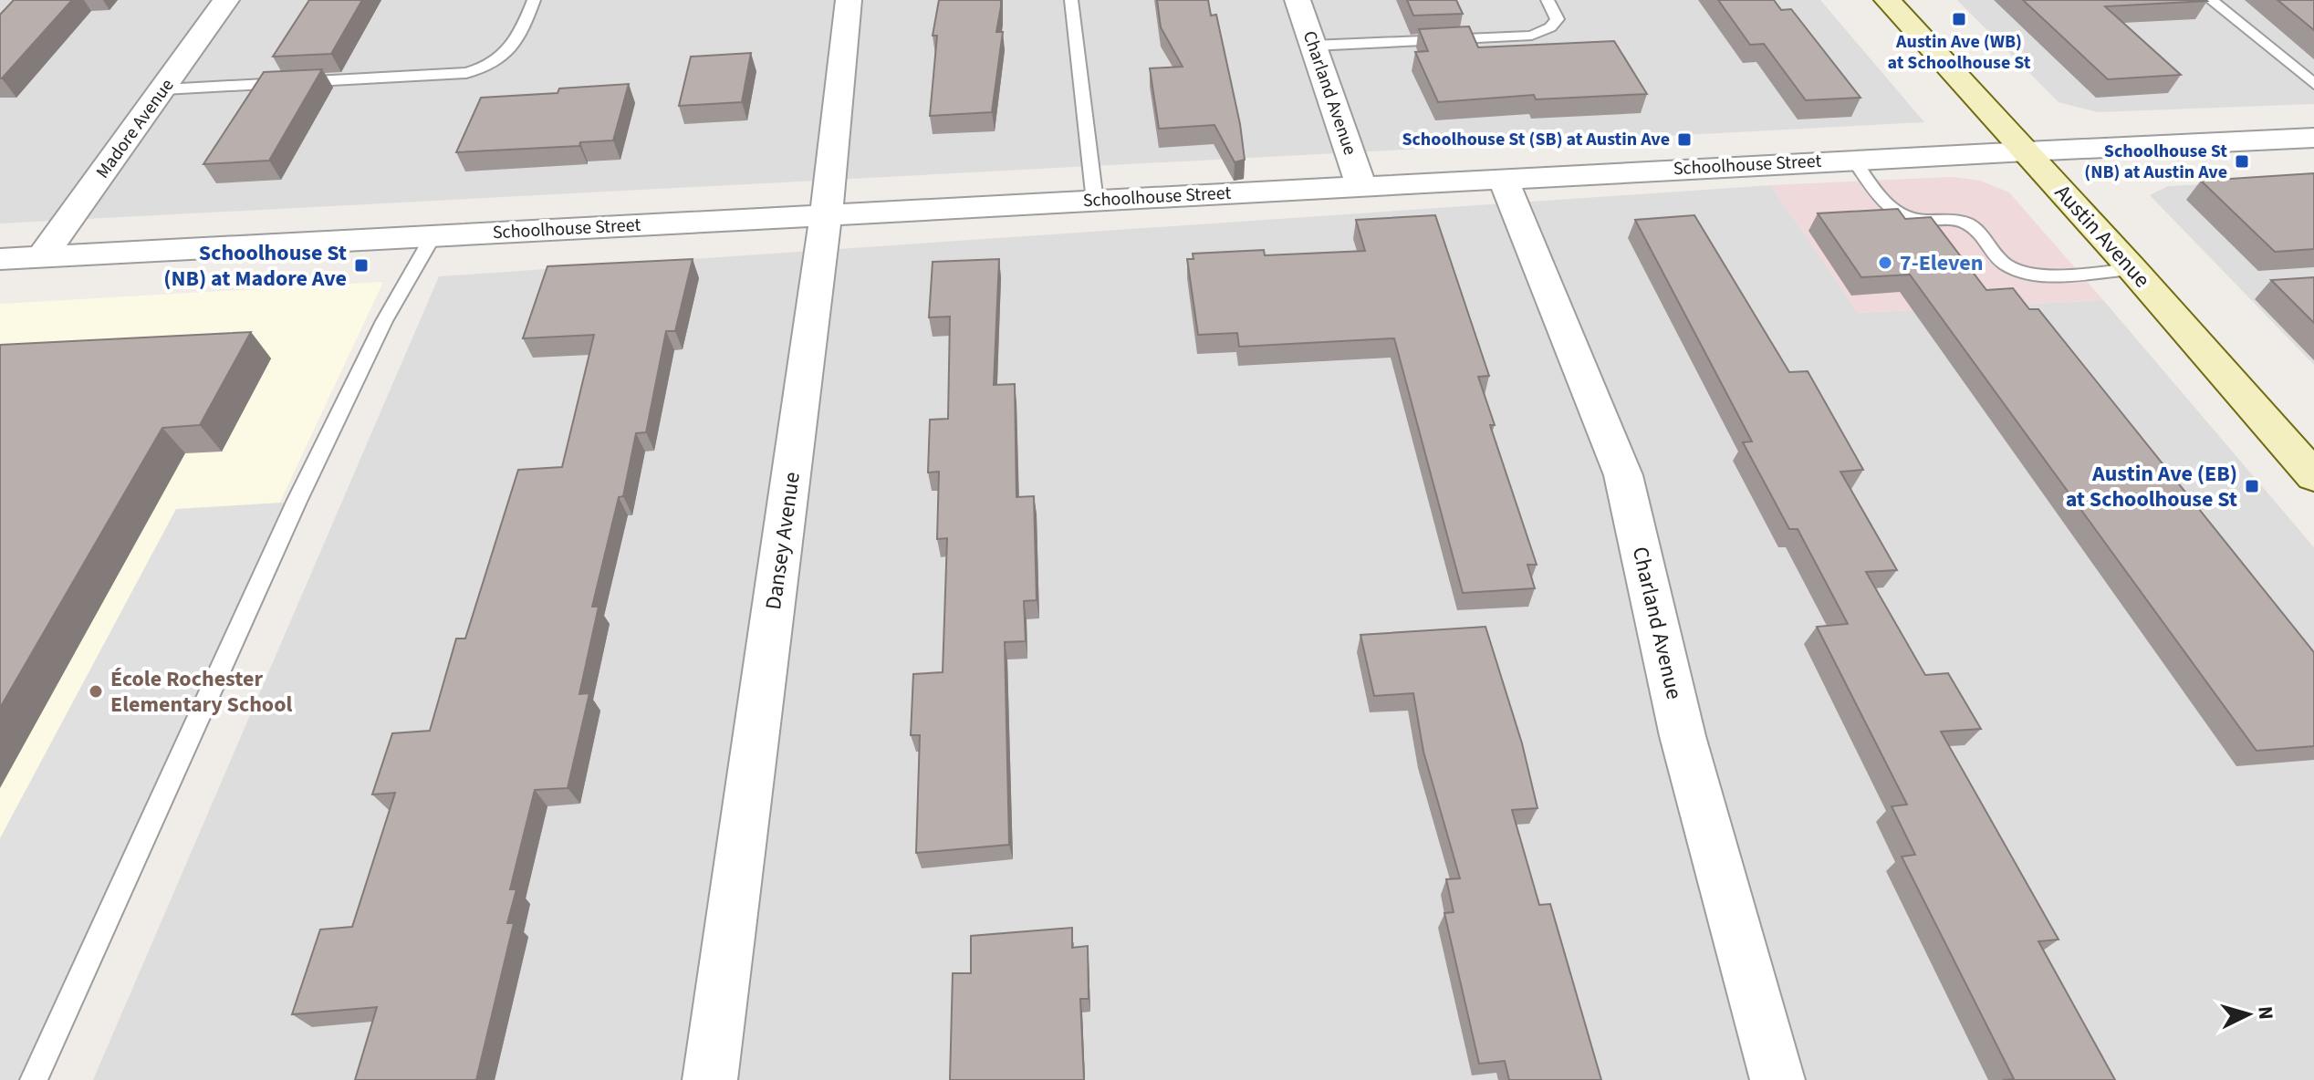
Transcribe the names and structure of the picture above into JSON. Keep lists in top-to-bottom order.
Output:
{
  "streets": {
    "main road": ["Austin Avenue"],
    "street": [
      "Charland Avenue",
      "Madore Avenue",
      "Schoolhouse Street",
      "Dansey Avenue"
    ]
  },
  "crossings": [
    ["Charland Avenue", "Schoolhouse Street"],
    ["Madore Avenue", "Schoolhouse Street"],
    ["Schoolhouse Street", "Austin Avenue"],
    ["Schoolhouse Street", "Dansey Avenue"]
  ],
  "places": {
    "transit": [
      "Austin Ave (WB) at Schoolhouse St",
      "Schoolhouse St (SB) at Austin Ave",
      "Schoolhouse St (NB) at Austin Ave",
      "Schoolhouse St (NB) at Madore Ave",
      "Austin Ave (EB) at Schoolhouse St"
    ],
    "other": ["7-Eleven", "École Rochester Elementary School"]
  },
  "north": "right"
}
